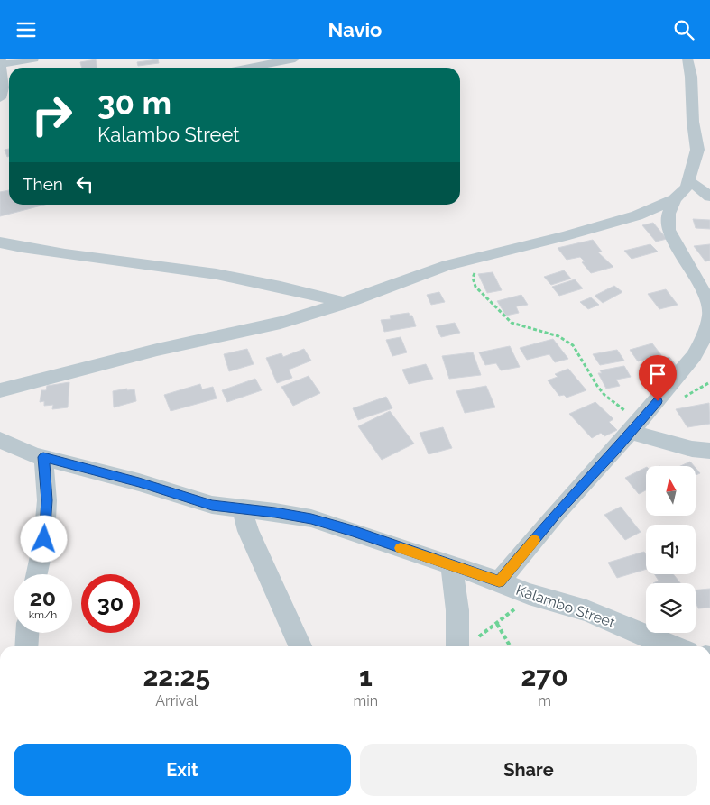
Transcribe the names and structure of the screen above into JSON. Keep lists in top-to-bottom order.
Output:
{
  "streets": {
    "street": ["Kalambo Street"]
  },
  "north": "top",
  "page": {
    "header": "Navio",
    "turn": ["30 m", "Kalambo Street"],
    "then": "Then",
    "speed": "20 km/h",
    "limit": "30",
    "eta": [
      "22:25",
      "Arrival",
      "1",
      "min",
      "270",
      "m"
    ],
    "buttons": ["Exit", "Share"]
  }
}
